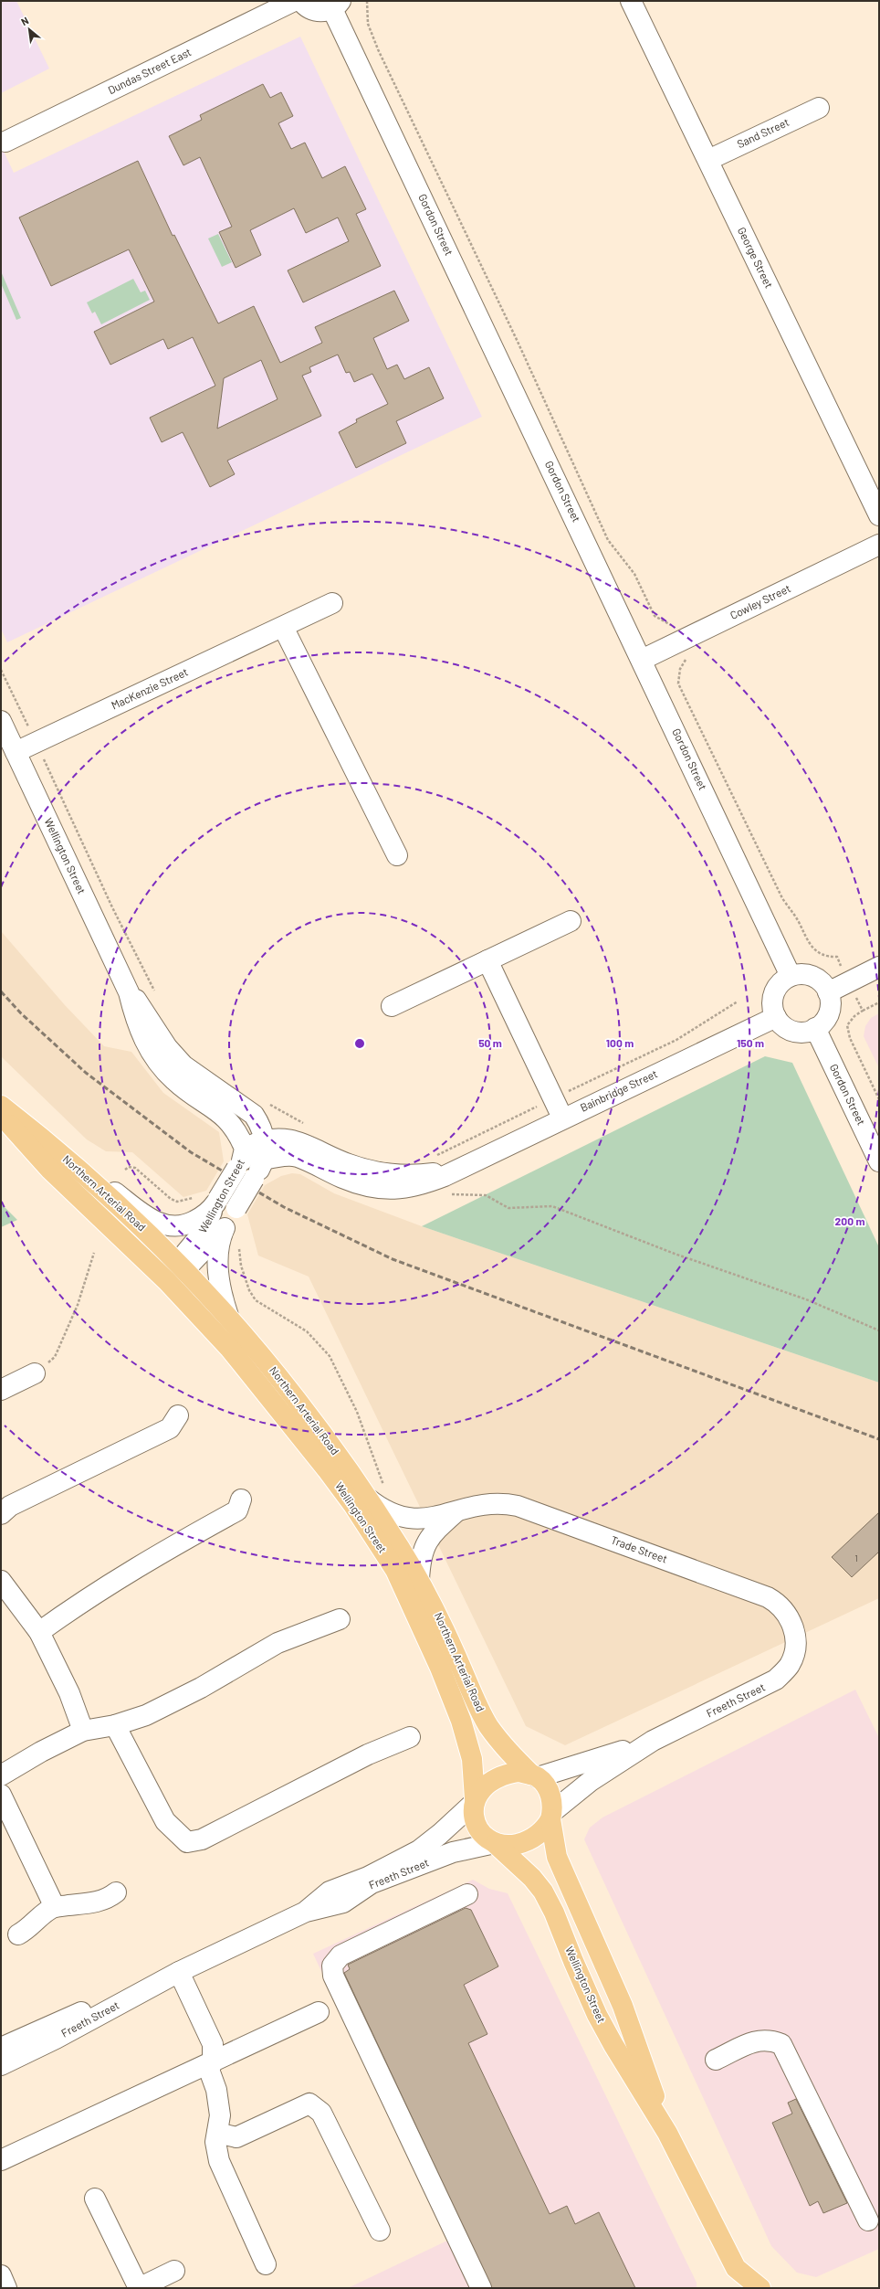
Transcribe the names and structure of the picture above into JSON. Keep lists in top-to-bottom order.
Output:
{
  "streets": {
    "main road": ["Wellington Street", "Northern Arterial Road"],
    "street": [
      "Dundas Street East",
      "Sand Street",
      "Gordon Street",
      "George Street",
      "Cowley Street",
      "MacKenzie Street",
      "Bainbridge Street",
      "Trade Street",
      "Freeth Street"
    ]
  },
  "crossings": [
    ["Sand Street", "George Street"],
    ["Gordon Street", "Cowley Street"],
    ["Gordon Street", "Bainbridge Street"],
    ["MacKenzie Street", "Wellington Street"],
    ["Wellington Street", "Bainbridge Street"],
    ["Wellington Street", "Northern Arterial Road"],
    ["Wellington Street", "Freeth Street"],
    ["Northern Arterial Road", "Trade Street"],
    ["Northern Arterial Road", "Freeth Street"],
    ["Trade Street", "Freeth Street"]
  ],
  "house_numbers": ["1"],
  "north": "top left",
  "rings": [
    "50 m",
    "100 m",
    "150 m",
    "200 m"
  ]
}
